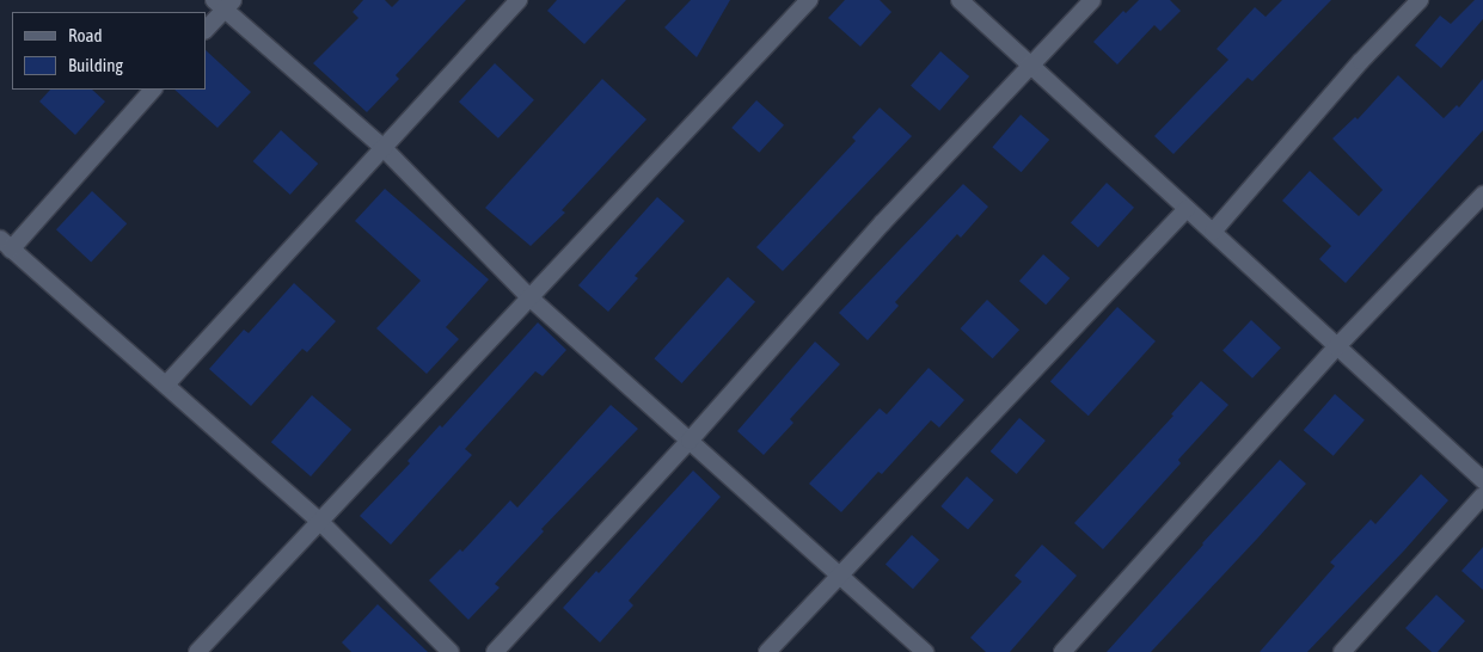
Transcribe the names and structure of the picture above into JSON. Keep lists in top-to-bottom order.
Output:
{
  "legend": ["Road", "Building"]
}
